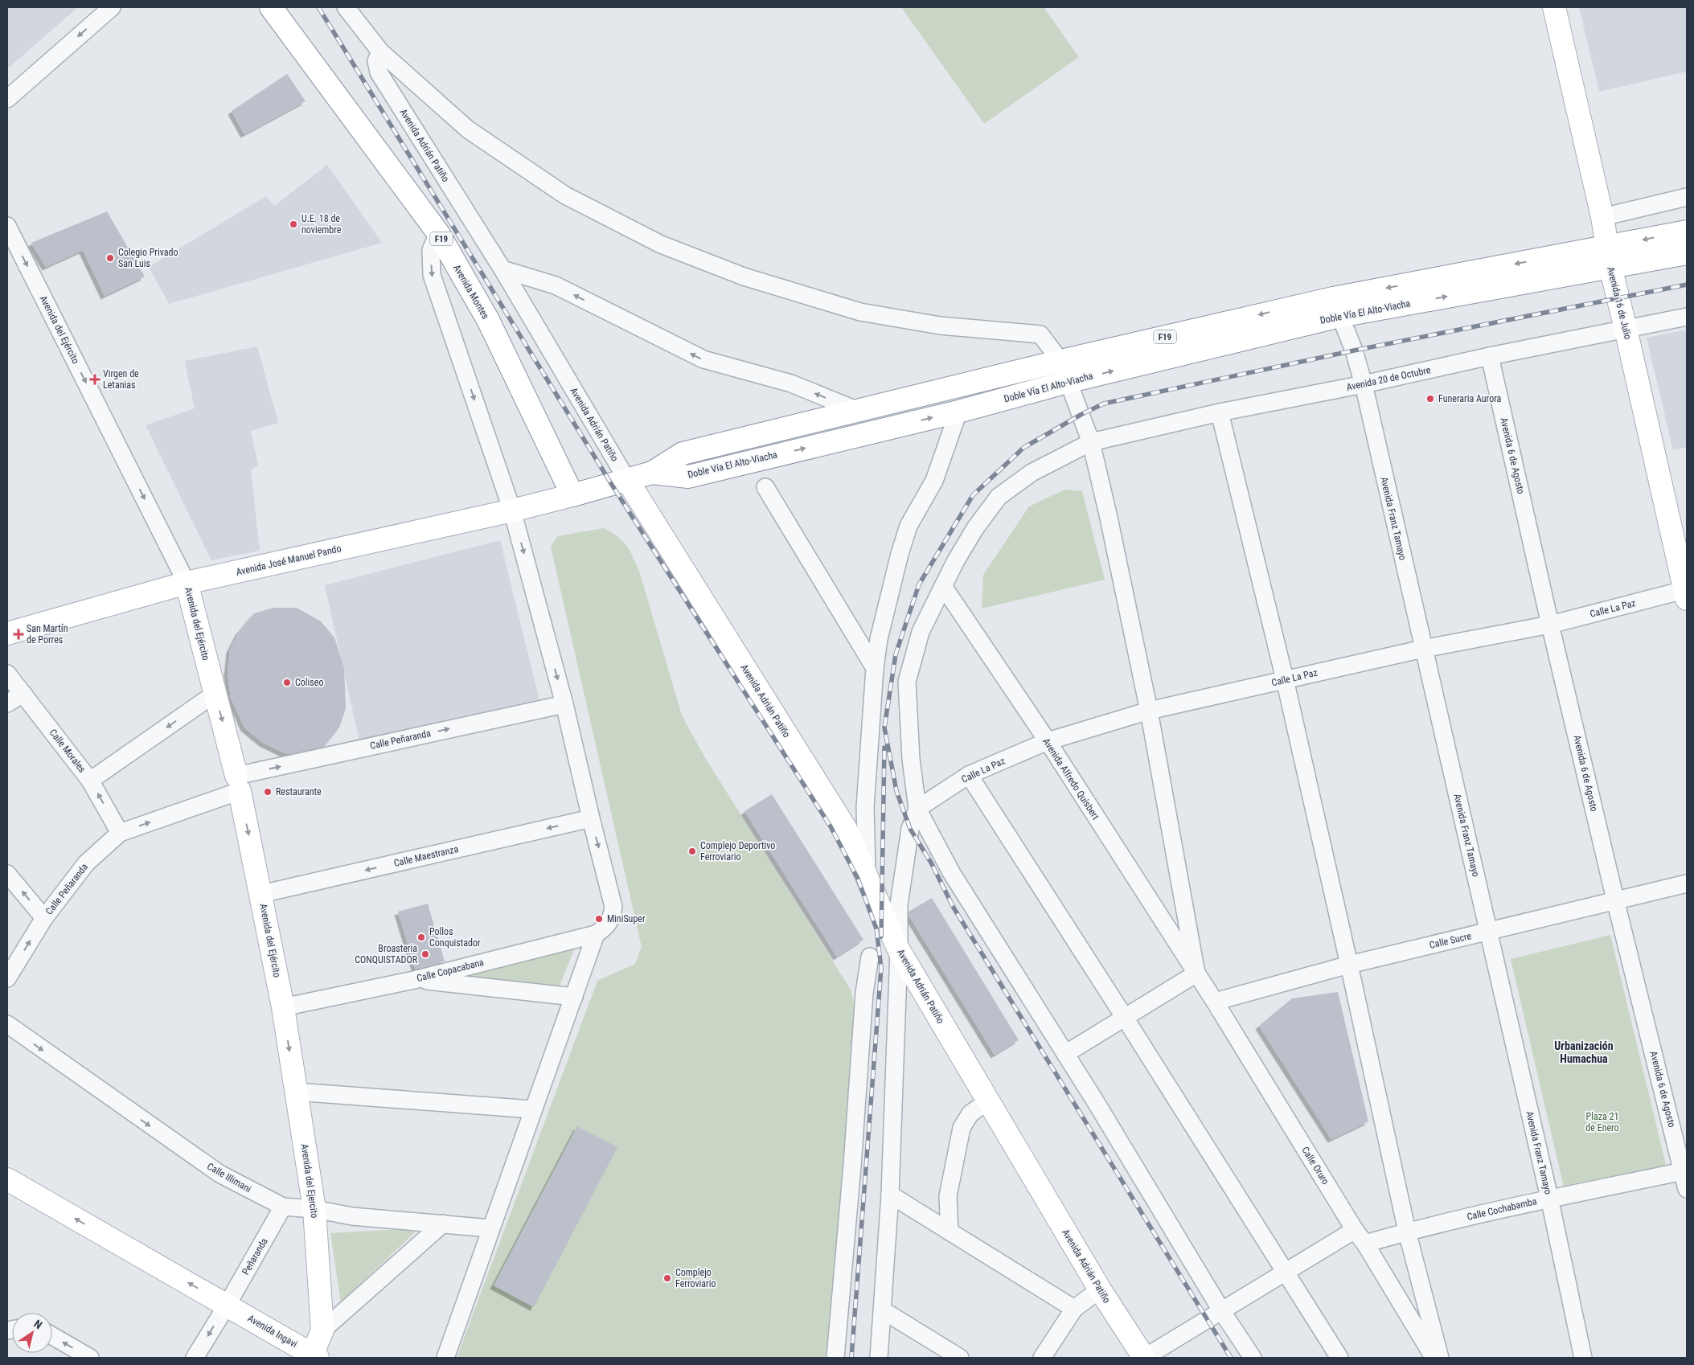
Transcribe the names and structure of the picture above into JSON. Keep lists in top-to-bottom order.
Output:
{
  "streets": {
    "main road": [
      "Avenida Adrián Patiño",
      "F19",
      "Avenida Montes",
      "Avenida 16 de Julio",
      "Doble Vía El Alto-Viacha",
      "Avenida del Ejército",
      "Avenida José Manuel Pando",
      "Avenida del Ejercito",
      "Avenida Ingavi"
    ],
    "street": [
      "Avenida 20 de Octubre",
      "Avenida 6 de Agosto",
      "Avenida Franz Tamayo",
      "Calle La Paz",
      "Calle Peñaranda",
      "Calle Morales",
      "Avenida Alfredo Quisbert",
      "Calle Maestranza",
      "Calle Sucre",
      "Calle Copacabana",
      "Calle Oruro",
      "Calle Illimani",
      "Calle Cochabamba",
      "Peñaranda"
    ]
  },
  "crossings": [
    ["Avenida Adrián Patiño", "F19"],
    ["F19", "Avenida Montes"],
    ["F19", "Doble Vía El Alto-Viacha"],
    ["F19", "Avenida José Manuel Pando"],
    ["Avenida Montes", "Avenida José Manuel Pando"],
    ["Avenida 16 de Julio", "Doble Vía El Alto-Viacha"],
    ["Avenida 16 de Julio", "Avenida 20 de Octubre"],
    ["Avenida 16 de Julio", "Calle La Paz"],
    ["Doble Vía El Alto-Viacha", "Avenida Franz Tamayo"],
    ["Avenida del Ejército", "Avenida José Manuel Pando"],
    ["Avenida del Ejército", "Calle Peñaranda"],
    ["Avenida del Ejército", "Calle Maestranza"],
    ["Avenida del Ejército", "Calle Copacabana"],
    ["Avenida del Ejército", "Avenida del Ejercito"],
    ["Avenida 20 de Octubre", "Avenida 6 de Agosto"],
    ["Avenida 20 de Octubre", "Avenida Franz Tamayo"],
    ["Avenida 20 de Octubre", "Calle La Paz"],
    ["Avenida 20 de Octubre", "Avenida Alfredo Quisbert"],
    ["Avenida 6 de Agosto", "Calle La Paz"],
    ["Avenida 6 de Agosto", "Calle Sucre"],
    ["Avenida 6 de Agosto", "Calle Cochabamba"],
    ["Avenida Franz Tamayo", "Calle La Paz"],
    ["Avenida Franz Tamayo", "Calle Sucre"],
    ["Avenida Franz Tamayo", "Calle Cochabamba"],
    ["Calle La Paz", "Avenida Alfredo Quisbert"],
    ["Calle Peñaranda", "Calle Morales"],
    ["Avenida Alfredo Quisbert", "Calle Oruro"],
    ["Calle Maestranza", "Calle Copacabana"],
    ["Calle Sucre", "Calle Oruro"],
    ["Calle Copacabana", "Avenida del Ejercito"],
    ["Calle Oruro", "Calle Cochabamba"],
    ["Calle Illimani", "Avenida del Ejercito"],
    ["Calle Illimani", "Peñaranda"],
    ["Avenida del Ejercito", "Avenida Ingavi"],
    ["Peñaranda", "Avenida Ingavi"]
  ],
  "one_way": [
    "Avenida del Ejército",
    "Calle Peñaranda",
    "Calle Illimani",
    "Peñaranda",
    "Avenida Ingavi"
  ],
  "districts": ["Urbanización Humachua"],
  "parks": ["Plaza 21 de Enero"],
  "places": {
    "other": [
      "U.E. 18 de noviembre",
      "Colegio Privado San Luis",
      "Funeraria Aurora",
      "Coliseo",
      "Restaurante",
      "Complejo Deportivo Ferroviario",
      "MiniSuper",
      "Pollos Conquistador",
      "Broasteria CONQUISTADOR",
      "Complejo Ferroviario"
    ],
    "health": ["Virgen de Letanias", "San Martín de Porres"]
  },
  "north": "top right"
}
